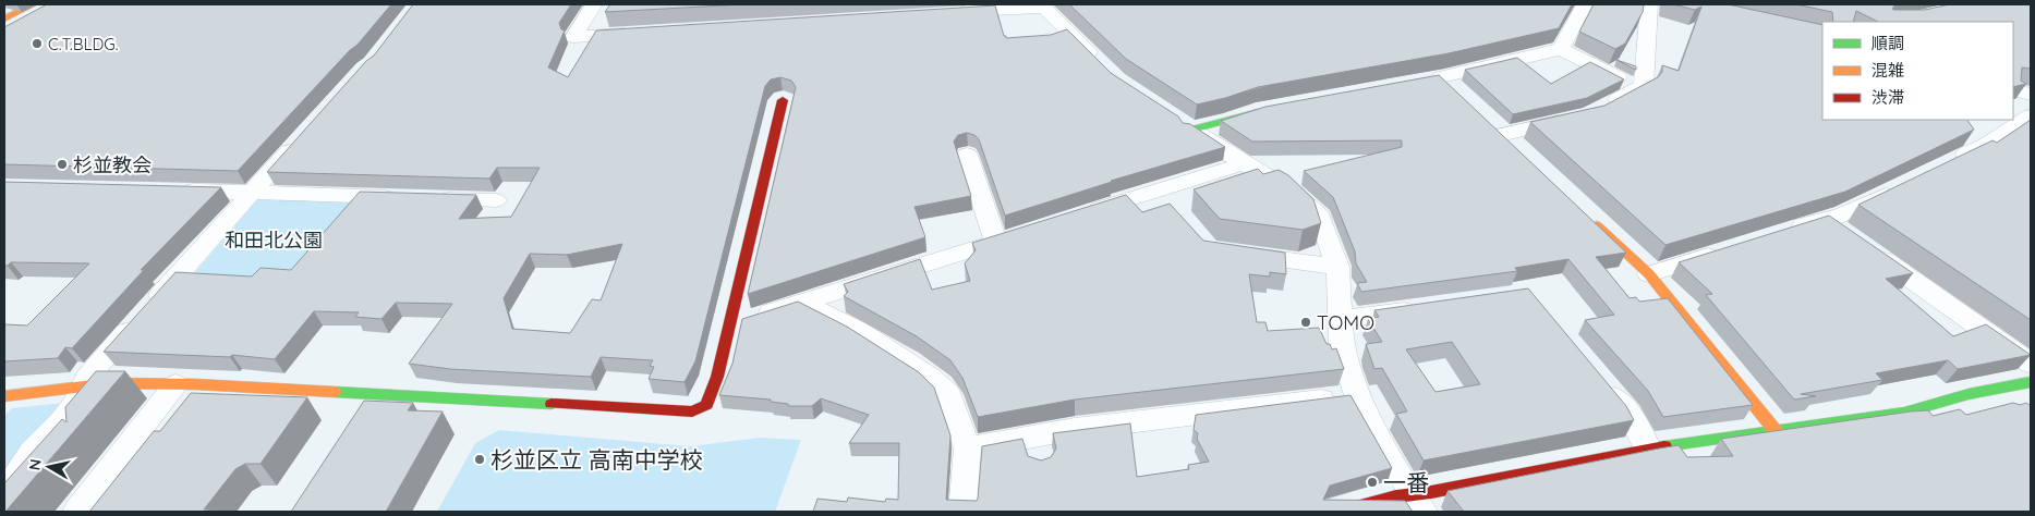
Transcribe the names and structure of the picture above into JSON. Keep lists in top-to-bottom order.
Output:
{
  "parks": ["和田北公園"],
  "places": [
    "C.T.BLDG.",
    "杉並教会",
    "TOMO",
    "杉並区立 高南中学校",
    "一番"
  ],
  "legend": ["順調", "混雑", "渋滞"],
  "north": "left"
}
